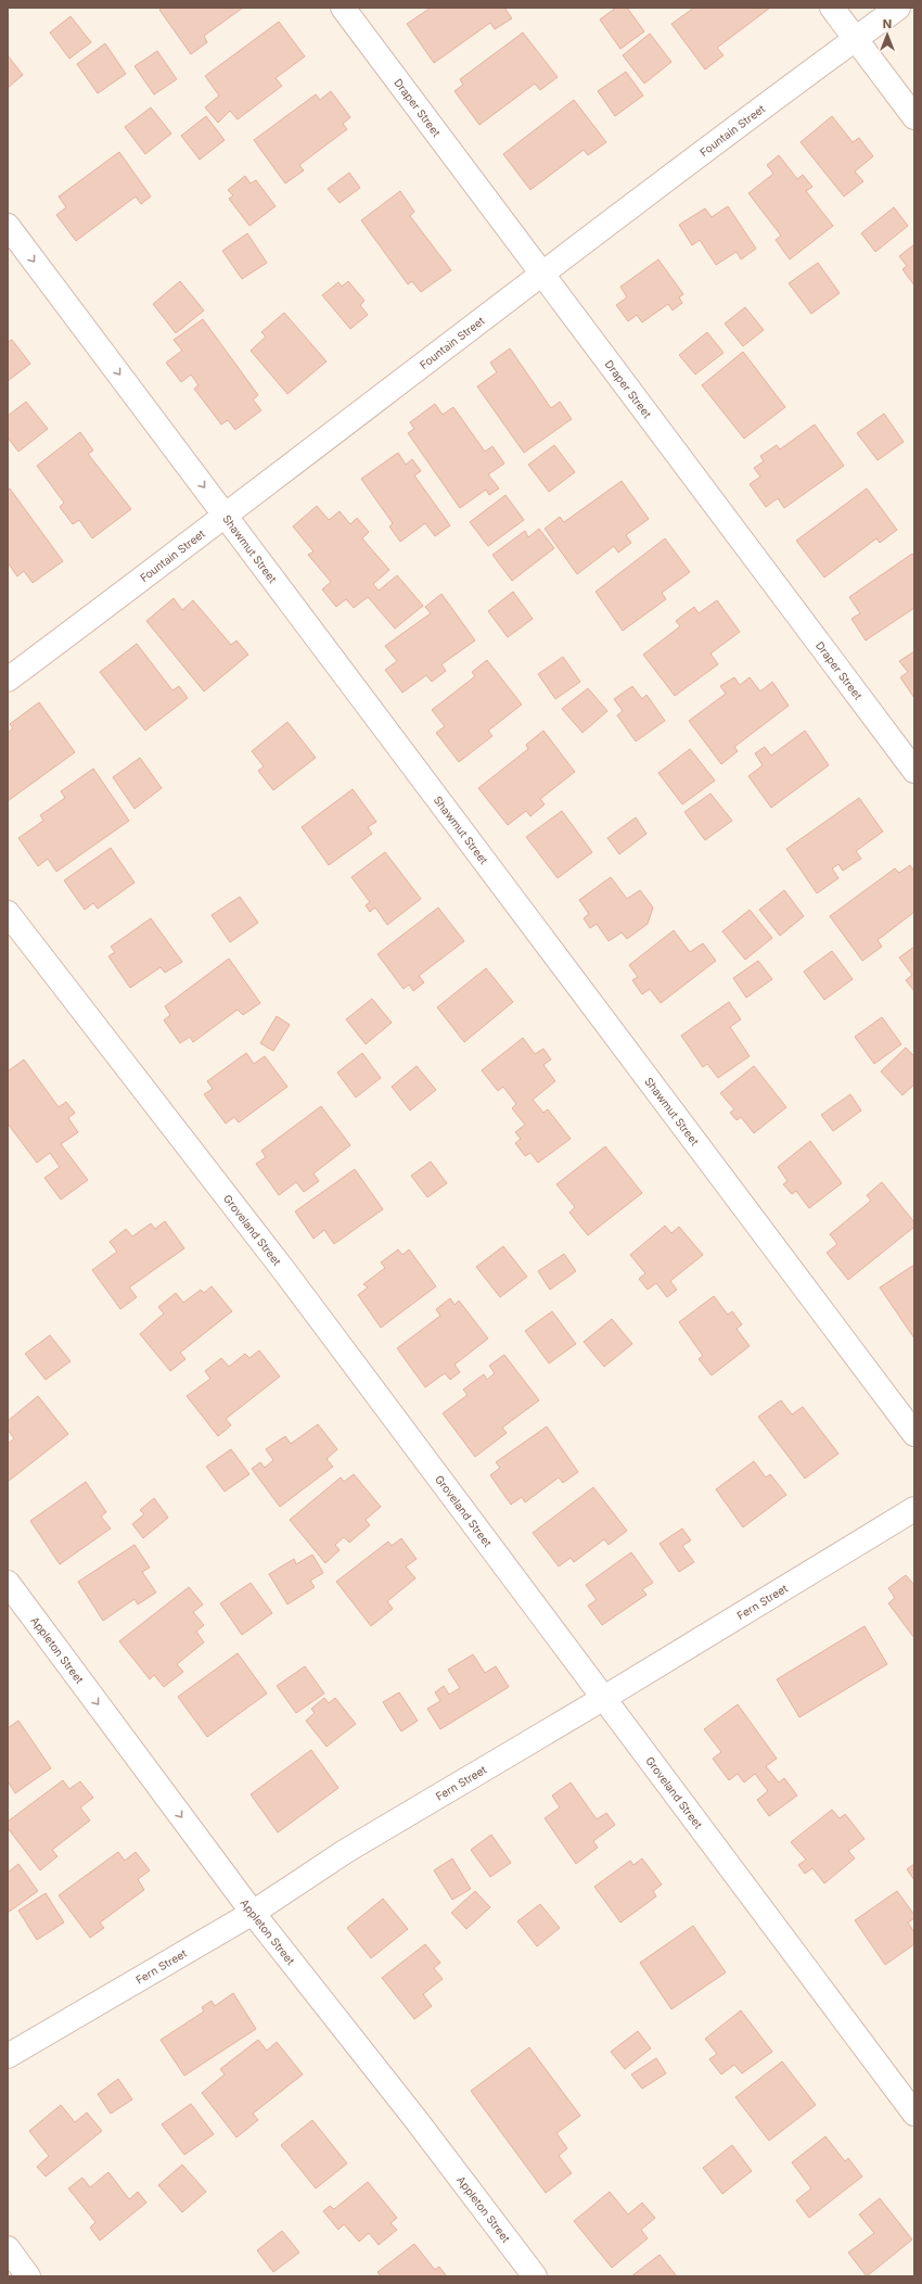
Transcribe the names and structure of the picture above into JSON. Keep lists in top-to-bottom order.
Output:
{
  "streets": {
    "street": [
      "Draper Street",
      "Fountain Street",
      "Shawmut Street",
      "Groveland Street",
      "Fern Street",
      "Appleton Street"
    ]
  },
  "crossings": [
    ["Draper Street", "Fountain Street"],
    ["Fountain Street", "Shawmut Street"],
    ["Groveland Street", "Fern Street"],
    ["Fern Street", "Appleton Street"]
  ],
  "one_way": ["Appleton Street"],
  "north": "top"
}
